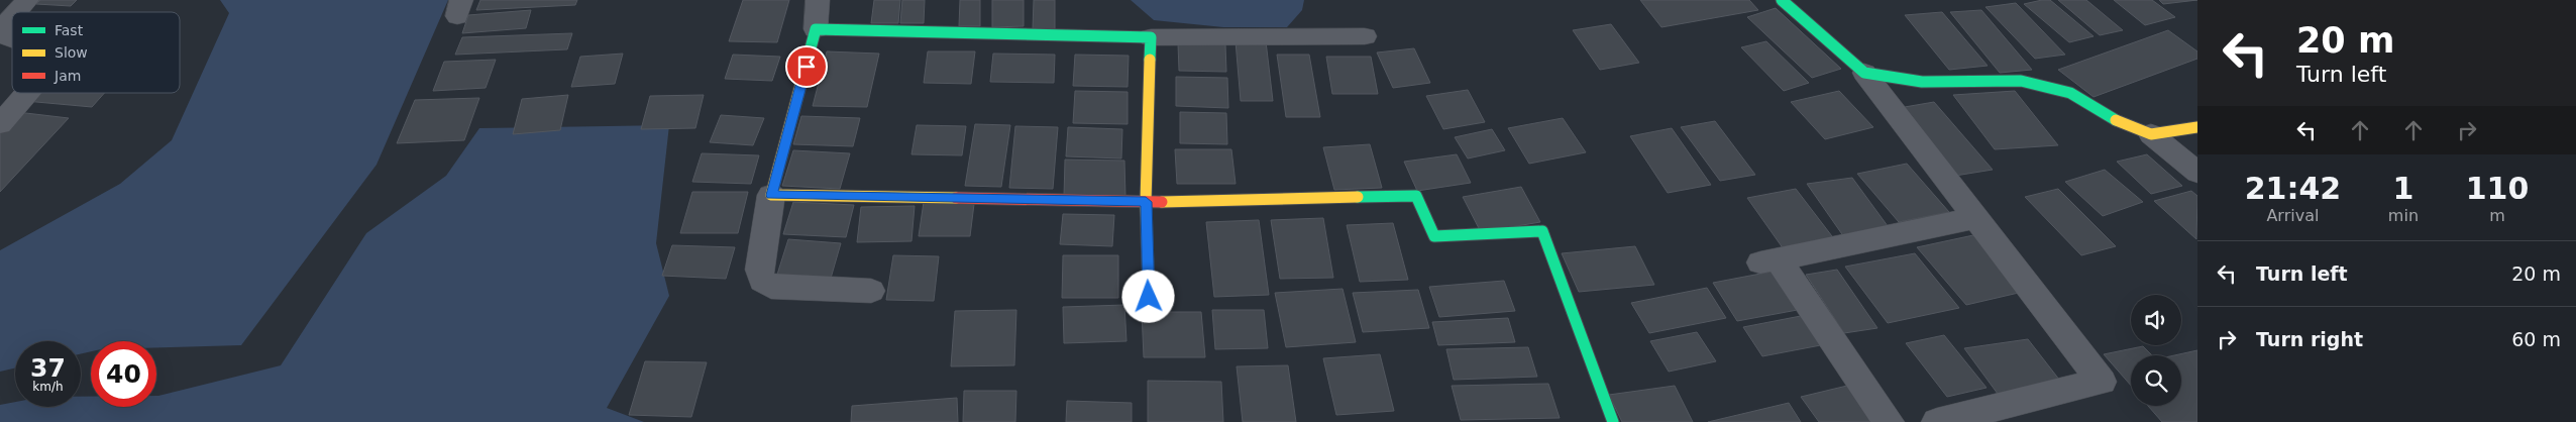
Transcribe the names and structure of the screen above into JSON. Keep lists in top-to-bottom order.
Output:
{
  "legend": ["Fast", "Slow", "Jam"],
  "page": {
    "turn": ["20 m", "Turn left"],
    "eta": [
      "21:42",
      "Arrival",
      "1",
      "min",
      "110",
      "m"
    ],
    "list": [
      {
        "name": "Turn left",
        "value": "20 m"
      },
      {
        "name": "Turn right",
        "value": "60 m"
      }
    ],
    "speed": "37 km/h",
    "limit": "40"
  }
}
